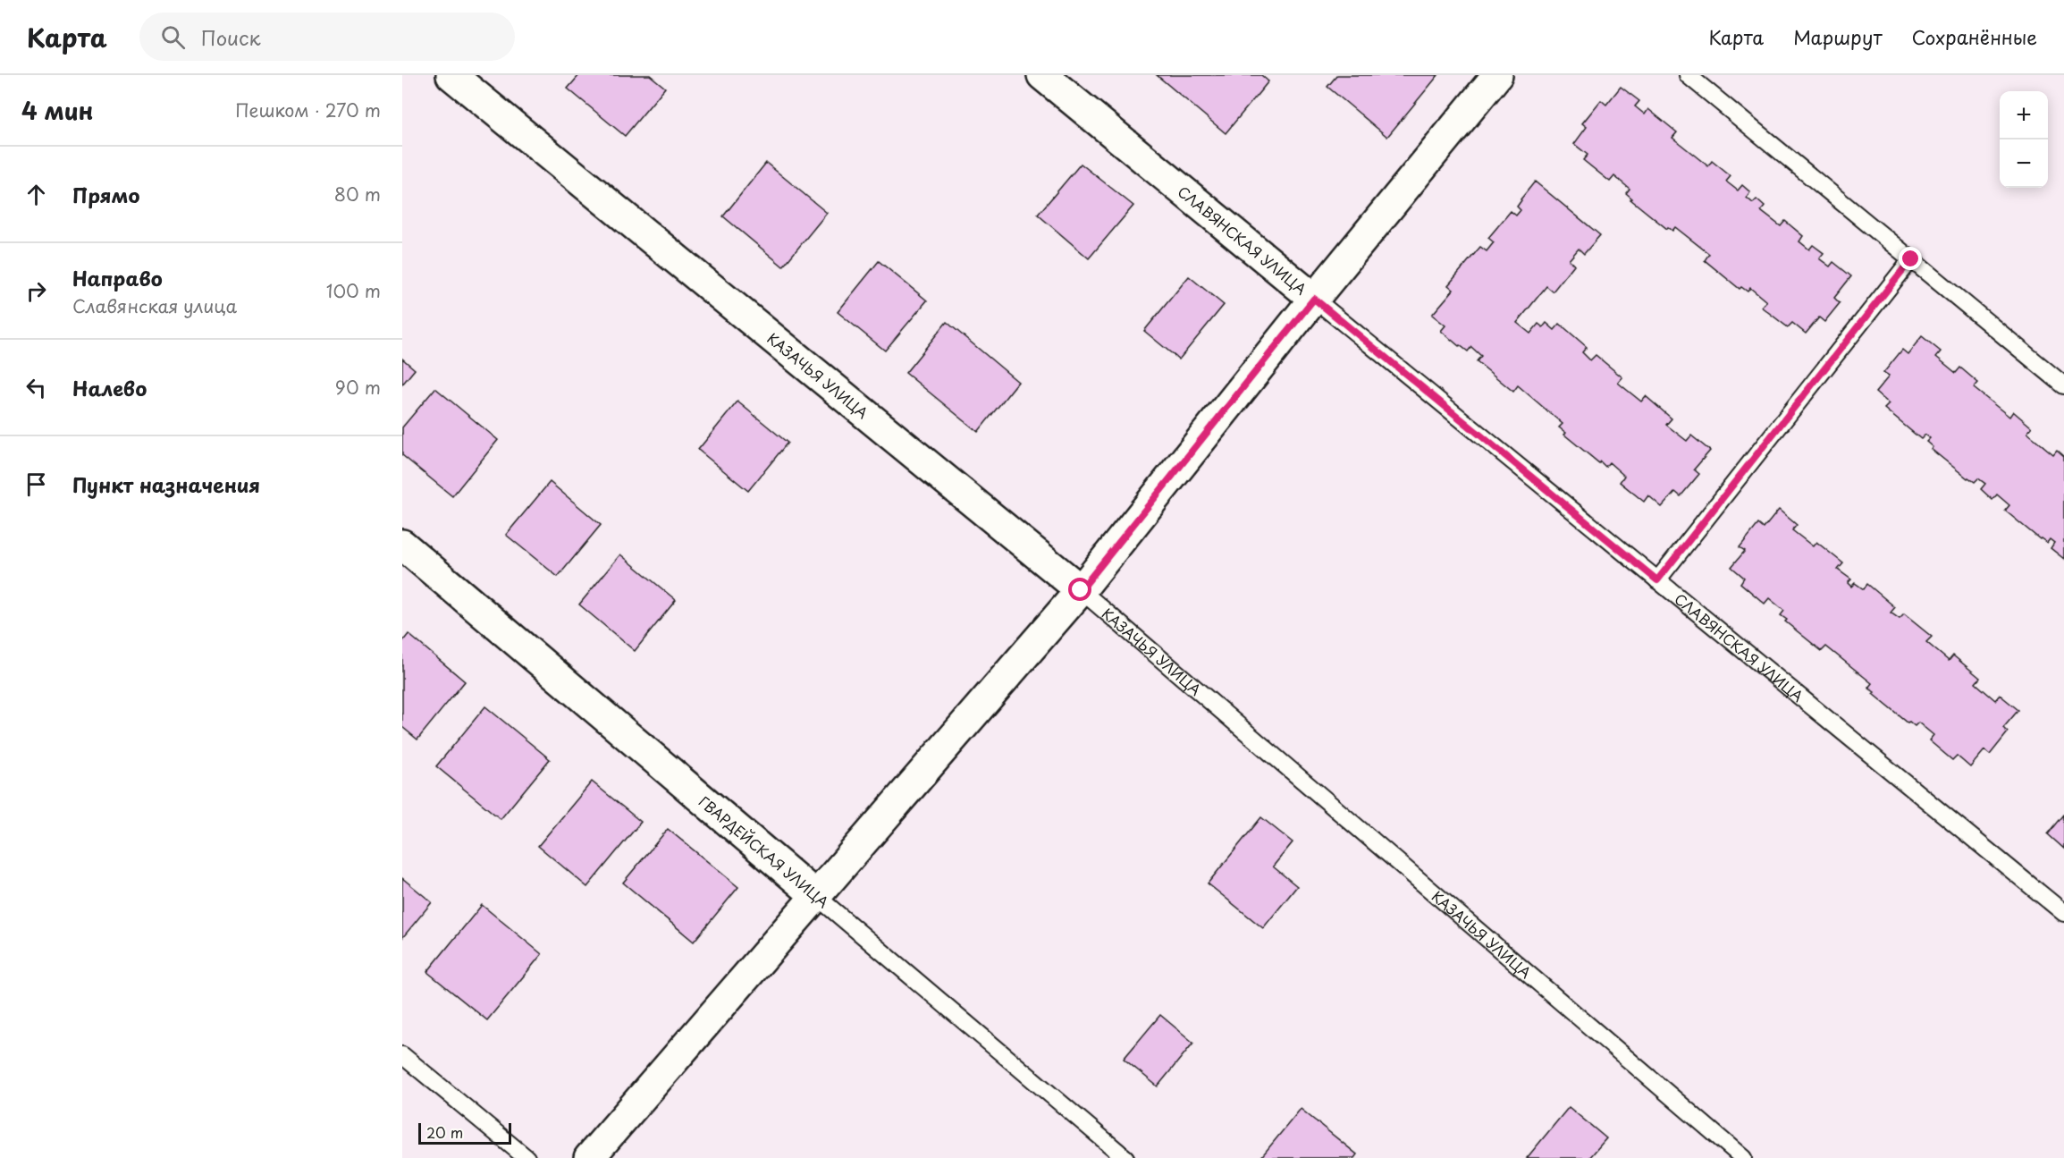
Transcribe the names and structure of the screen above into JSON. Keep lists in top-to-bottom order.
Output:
{
  "streets": {
    "street": ["СЛАВЯНСКАЯ УЛИЦА", "КАЗАЧЬЯ УЛИЦА", "ГВАРДЕЙСКАЯ УЛИЦА"]
  },
  "scale_bar": "20 m",
  "page": {
    "header": "Карта",
    "search": "Поиск",
    "nav": ["Карта", "Маршрут", "Сохранённые"],
    "heading": ["4 мин", "Пешком · 270 m"],
    "map_buttons": ["+", "−"],
    "list": [
      ["Прямо", "80 m"],
      ["Направо", "Славянская улица", "100 m"],
      ["Налево", "90 m"],
      "Пункт назначения"
    ],
    "scale": "20 m"
  }
}
